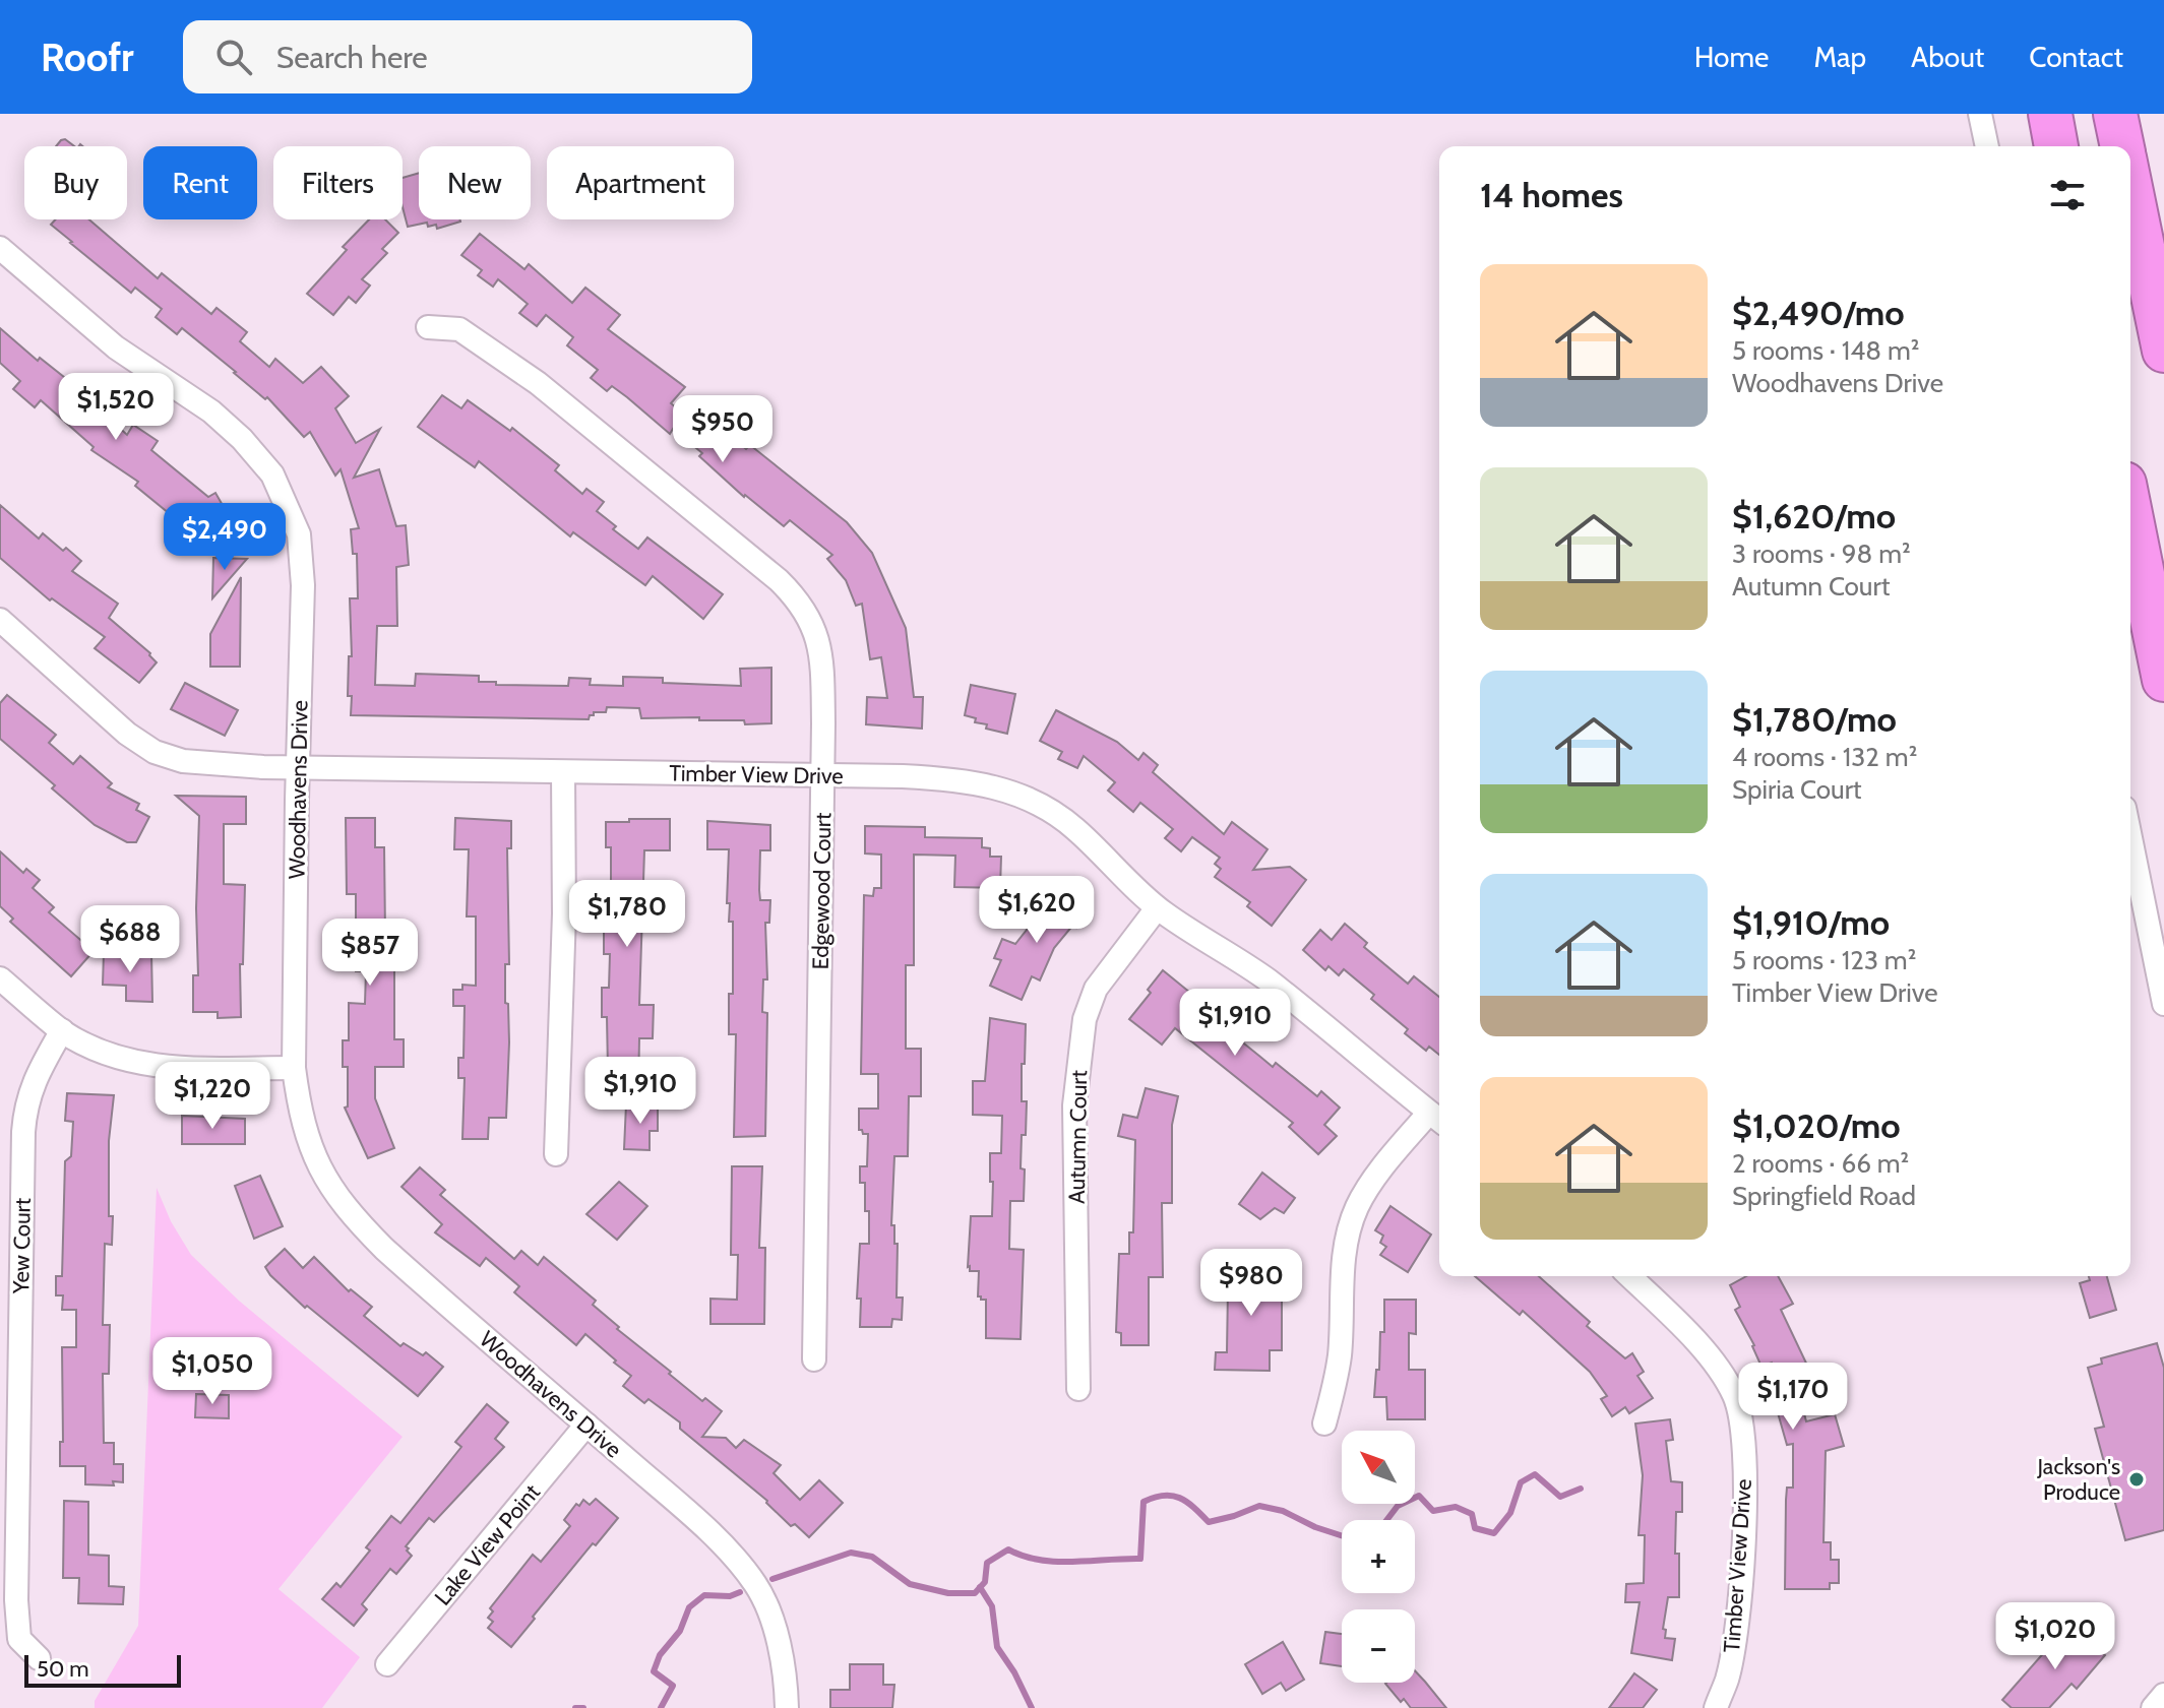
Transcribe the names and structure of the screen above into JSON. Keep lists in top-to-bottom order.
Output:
{
  "streets": {
    "street": [
      "Timber View Drive",
      "Woodhavens Drive",
      "Edgewood Court",
      "Autumn Court",
      "Yew Court",
      "Lake View Point"
    ]
  },
  "crossings": [
    ["Timber View Drive", "Woodhavens Drive"],
    ["Timber View Drive", "Edgewood Court"],
    ["Timber View Drive", "Autumn Court"],
    ["Woodhavens Drive", "Lake View Point"]
  ],
  "places": ["Jackson's Produce"],
  "scale_bar": "50 m",
  "north": "top left",
  "page": {
    "header": "Roofr",
    "search": "Search here",
    "nav": [
      "Home",
      "Map",
      "About",
      "Contact"
    ],
    "chip": [
      "Buy",
      "Rent",
      "Filters",
      "New",
      "Apartment"
    ],
    "heading": "14 homes",
    "list": [
      {
        "name": "$2,490/mo",
        "note": "5 rooms · 148 m² · Woodhavens Drive"
      },
      {
        "name": "$1,620/mo",
        "note": "3 rooms · 98 m² · Autumn Court"
      },
      {
        "name": "$1,780/mo",
        "note": "4 rooms · 132 m² · Spiria Court"
      },
      {
        "name": "$1,910/mo",
        "note": "5 rooms · 123 m² · Timber View Drive"
      },
      {
        "name": "$1,020/mo",
        "note": "2 rooms · 66 m² · Springfield Road"
      }
    ],
    "price": [
      "$1,520",
      "$950",
      "$2,490",
      "$1,620",
      "$1,780",
      "$688",
      "$857",
      "$1,910",
      "$1,910",
      "$1,220",
      "$980",
      "$1,050",
      "$1,170",
      "$1,020"
    ],
    "map_buttons": ["+", "−"],
    "scale": "50 m"
  }
}
